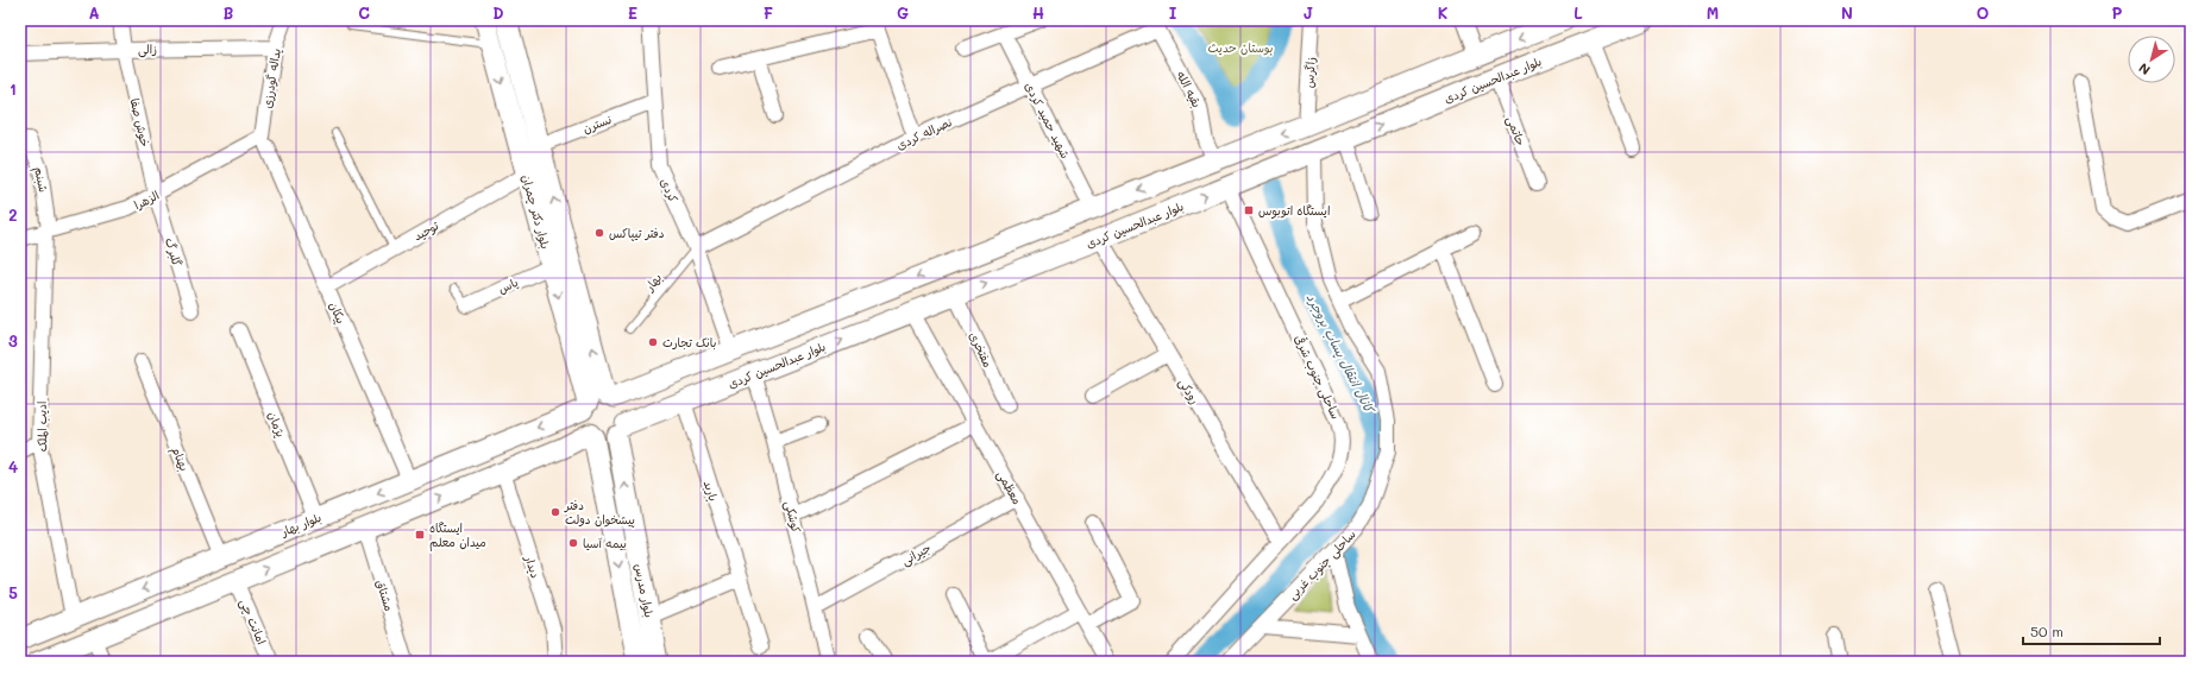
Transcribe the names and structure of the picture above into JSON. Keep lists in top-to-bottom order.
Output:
{
  "streets": {
    "main road": [
      "بلوار عبدالحسین کردی",
      "بلوار دکتر چمران",
      "بلوار بهار",
      "بلوار مدرس"
    ],
    "street": [
      "زالی",
      "زاگرس",
      "یداله گودرزی",
      "بقیه الله",
      "شهید حمید کردی",
      "خوش صفا",
      "نسترن",
      "حاتمی",
      "نصراله کردی",
      "شبنم",
      "کردی",
      "الزهرا",
      "توحید",
      "گلبرگ",
      "یاس",
      "پیکان",
      "مفتخری",
      "ساحلی جنوب شرقی",
      "رودکی",
      "پژمان",
      "ادیب الملک",
      "بهنام",
      "معظمی",
      "باربد",
      "کوشکی",
      "جیرانی",
      "ساحلی جنوب غربی",
      "دیدار",
      "مشتاق",
      "امانت چی"
    ],
    "lane": ["بهار"]
  },
  "crossings": [
    ["زالی", "یداله گودرزی"],
    ["زالی", "خوش صفا"],
    ["یداله گودرزی", "الزهرا"],
    ["یداله گودرزی", "پیکان"],
    ["بلوار عبدالحسین کردی", "حاتمی"],
    ["بلوار عبدالحسین کردی", "بلوار دکتر چمران"],
    ["بلوار عبدالحسین کردی", "مفتخری"],
    ["بلوار عبدالحسین کردی", "ساحلی جنوب شرقی"],
    ["بلوار عبدالحسین کردی", "رودکی"],
    ["بلوار عبدالحسین کردی", "معظمی"],
    ["بلوار عبدالحسین کردی", "باربد"],
    ["بلوار عبدالحسین کردی", "کوشکی"],
    ["بلوار عبدالحسین کردی", "بلوار بهار"],
    ["بلوار عبدالحسین کردی", "ساحلی جنوب غربی"],
    ["بلوار عبدالحسین کردی", "بلوار مدرس"],
    ["بقیه الله", "نصراله کردی"],
    ["شهید حمید کردی", "نصراله کردی"],
    ["خوش صفا", "الزهرا"],
    ["خوش صفا", "گلبرگ"],
    ["نسترن", "کردی"],
    ["نسترن", "بلوار دکتر چمران"],
    ["نصراله کردی", "کردی"],
    ["نصراله کردی", "بهار"],
    ["شبنم", "الزهرا"],
    ["شبنم", "ادیب الملک"],
    ["کردی", "بهار"],
    ["الزهرا", "گلبرگ"],
    ["الزهرا", "پیکان"],
    ["الزهرا", "ادیب الملک"],
    ["بلوار دکتر چمران", "توحید"],
    ["بلوار دکتر چمران", "یاس"],
    ["بلوار دکتر چمران", "بلوار بهار"],
    ["بلوار دکتر چمران", "بلوار مدرس"],
    ["توحید", "پیکان"],
    ["پیکان", "بلوار بهار"],
    ["ساحلی جنوب شرقی", "رودکی"],
    ["پژمان", "بلوار بهار"],
    ["ادیب الملک", "بلوار بهار"],
    ["بهنام", "بلوار بهار"],
    ["معظمی", "جیرانی"],
    ["کوشکی", "جیرانی"],
    ["بلوار بهار", "بلوار مدرس"]
  ],
  "water": ["کانال انتقال پساب بروجرد"],
  "parks": ["بوستان حدیث"],
  "places": {
    "transit": ["ایستگاه اتوبوس", "ایستگاه میدان معلم"],
    "other": [
      "دفتر تیپاکس",
      "بانک تجارت",
      "دفتر پیشخوان دولت",
      "بیمه آسیا"
    ]
  },
  "scale_bar": "50 m",
  "north": "bottom left",
  "grid": {
    "columns": [
      "A",
      "B",
      "C",
      "D",
      "E",
      "F",
      "G",
      "H",
      "I",
      "J",
      "K",
      "L",
      "M",
      "N",
      "O",
      "P"
    ],
    "rows": [
      "1",
      "2",
      "3",
      "4",
      "5"
    ]
  }
}
